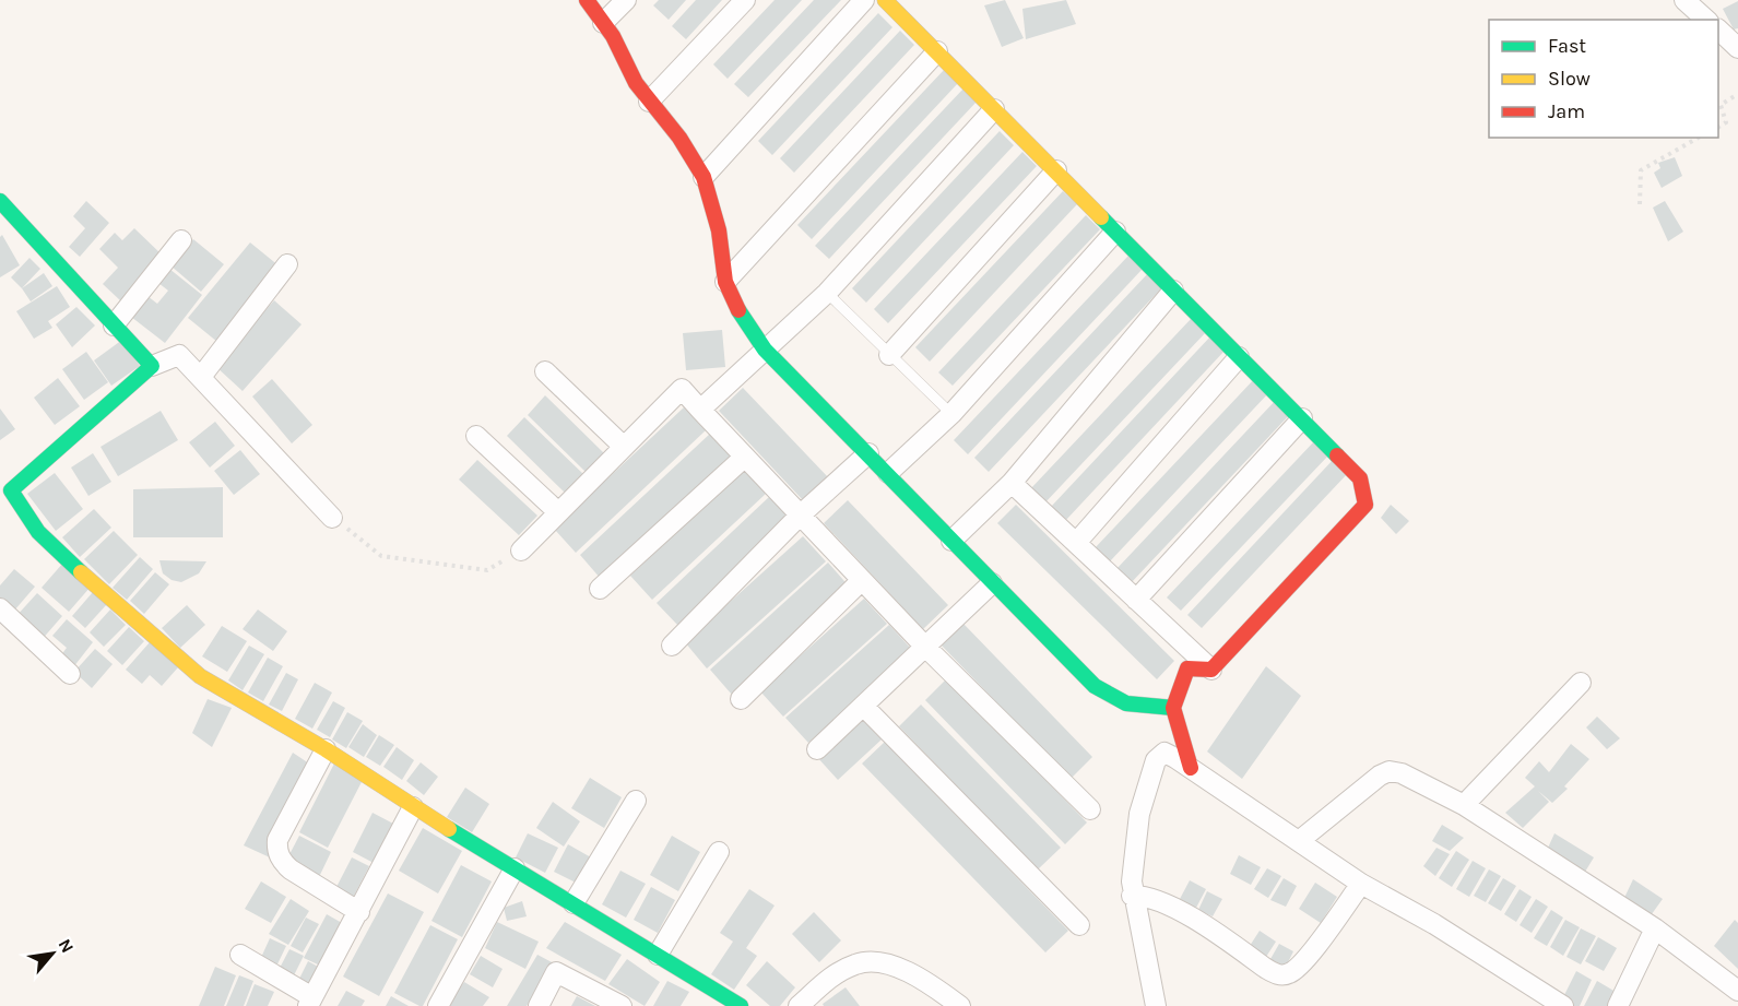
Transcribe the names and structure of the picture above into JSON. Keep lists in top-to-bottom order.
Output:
{
  "legend": ["Fast", "Slow", "Jam"],
  "north": "top right"
}
